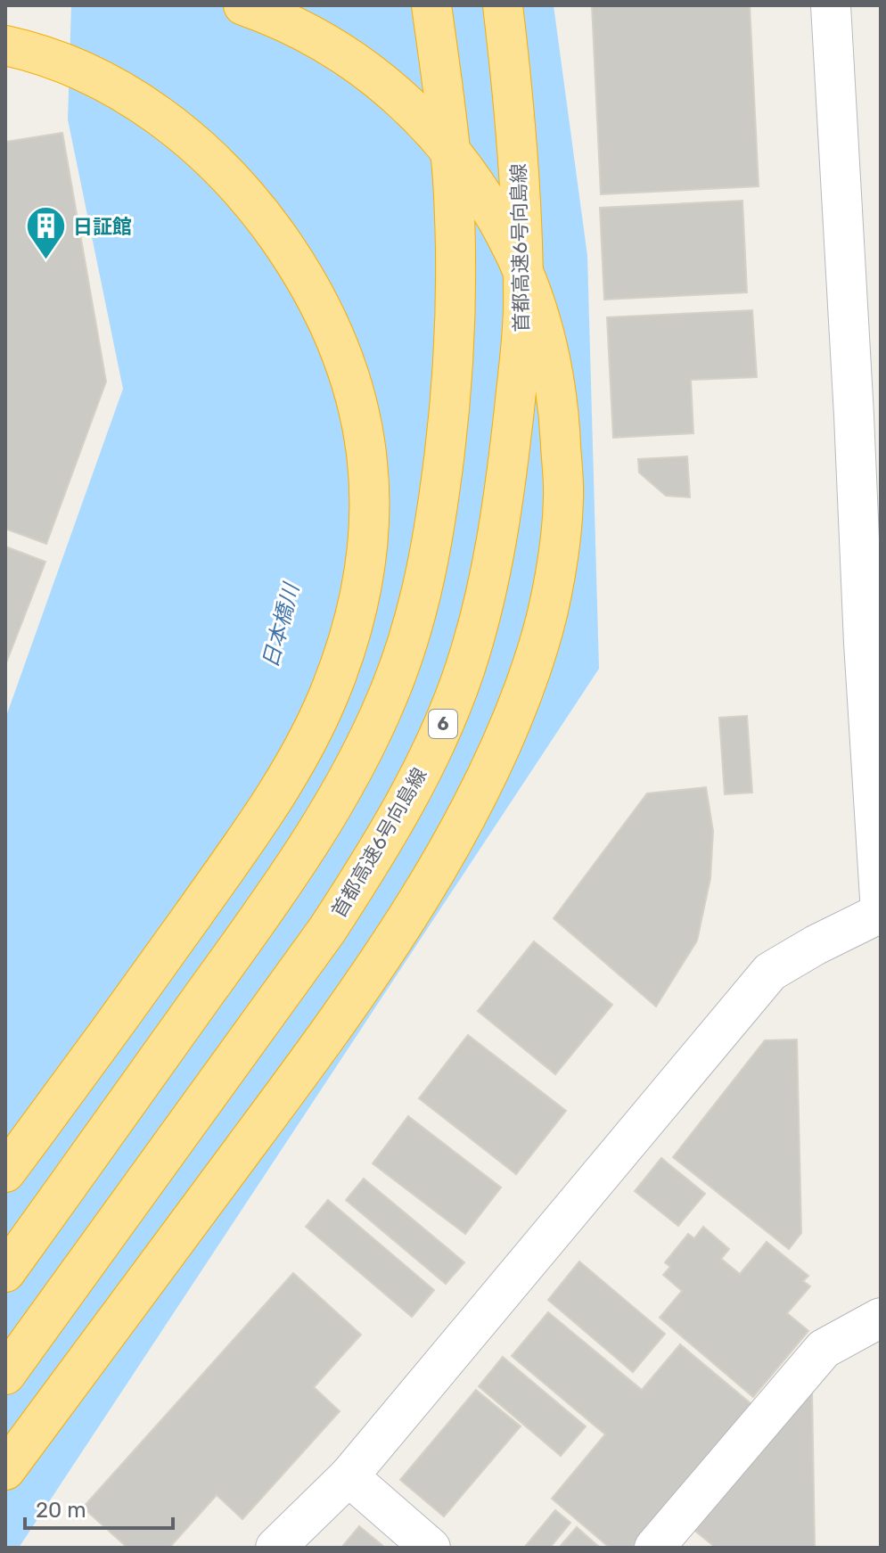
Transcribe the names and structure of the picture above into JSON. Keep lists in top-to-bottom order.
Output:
{
  "streets": {
    "highway": ["首都高速6号向島線", "6"]
  },
  "water": ["日本橋川"],
  "places": {
    "building": ["日証館"]
  },
  "scale_bar": "20 m"
}
